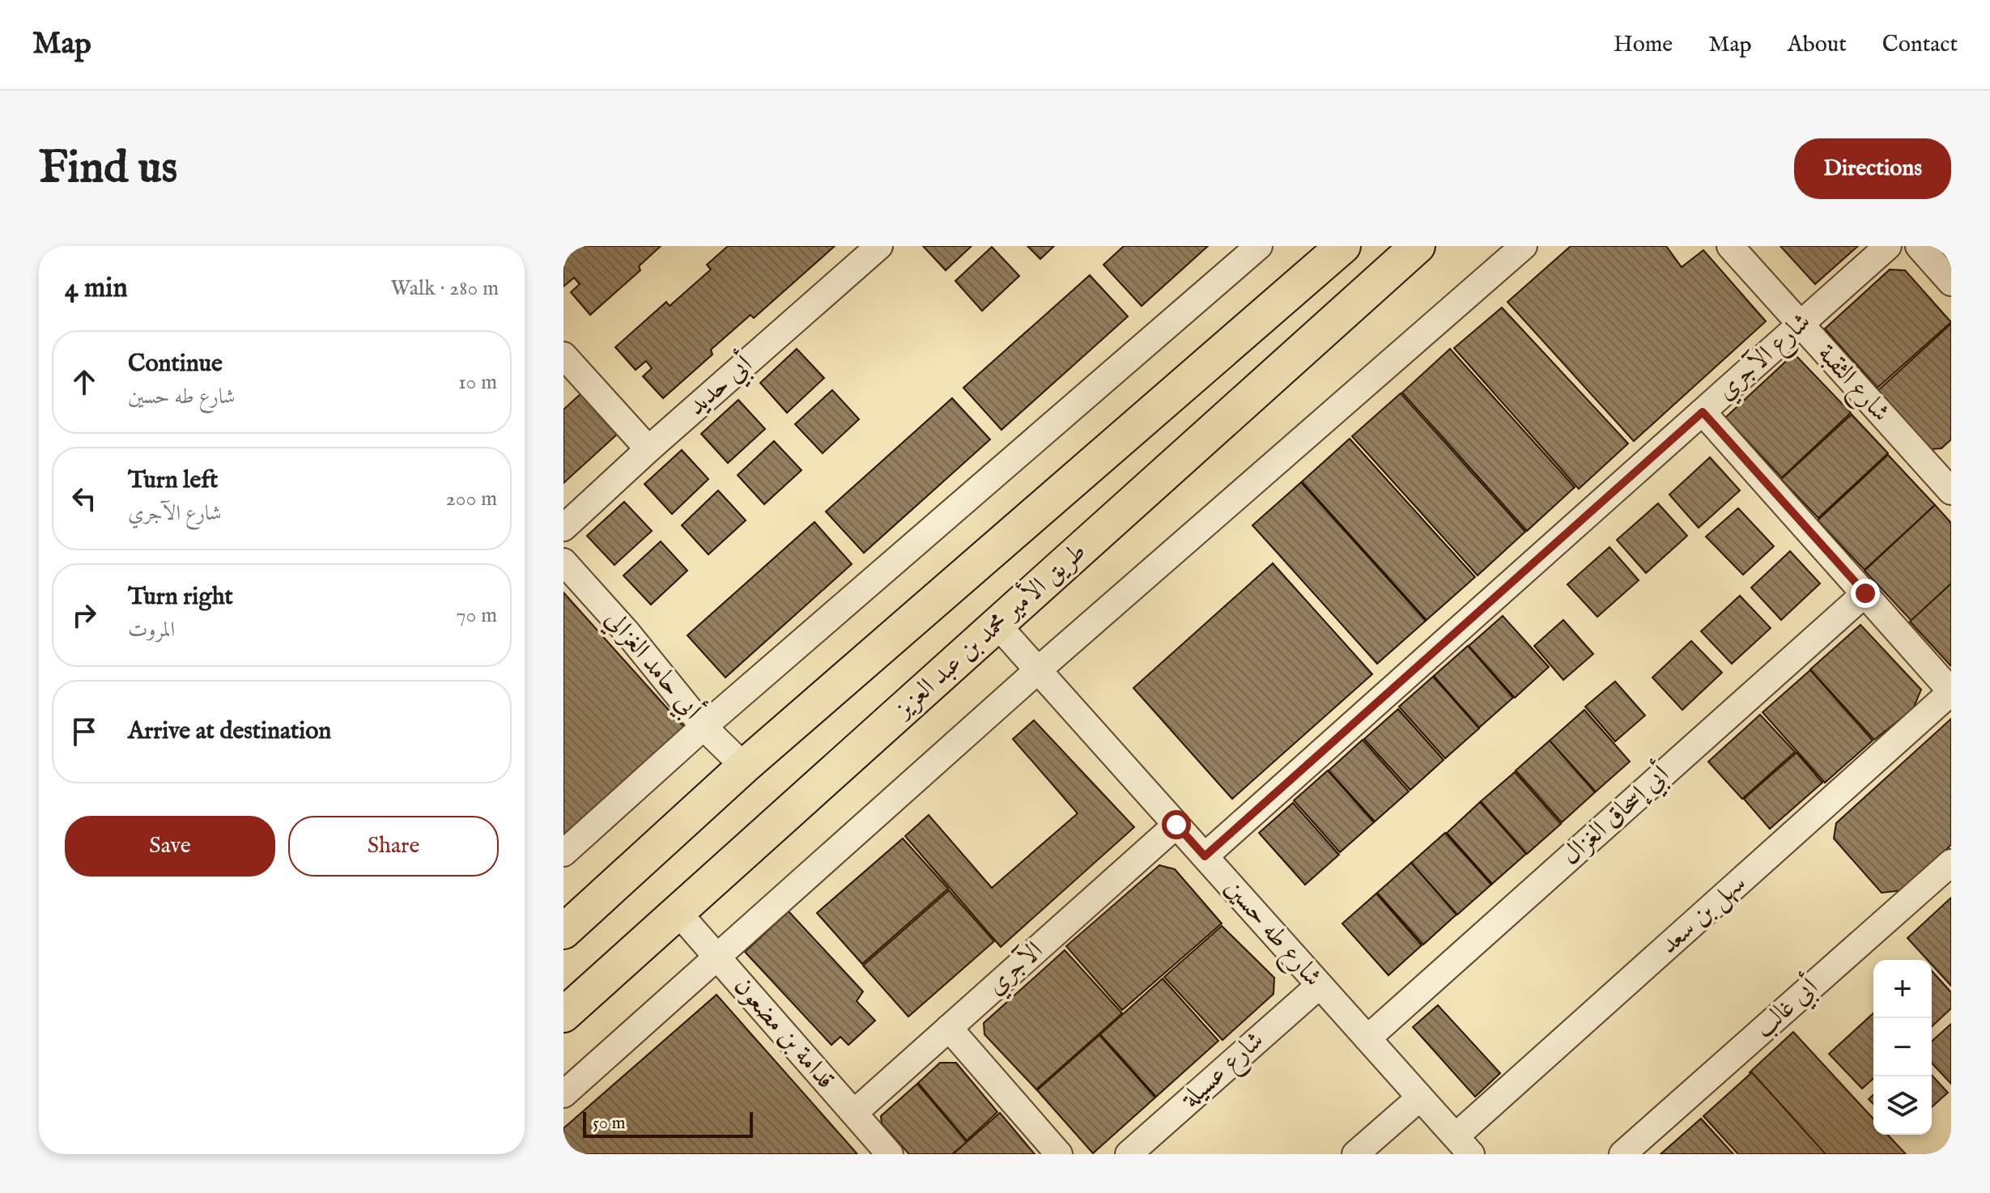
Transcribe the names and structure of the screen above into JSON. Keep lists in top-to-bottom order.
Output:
{
  "streets": {
    "main road": ["طريق الأمير محمد بن عبد العزيز"],
    "street": [
      "شارع الآجري",
      "شارع الثقبة",
      "أبي حديد",
      "أبي حامد الغزالي",
      "أبي إسحاق الغزال",
      "سهل بن سعد",
      "شارع طه حسين",
      "الآجري",
      "أبي غالب",
      "قدامة بن مضعون",
      "شارع عسيلة"
    ]
  },
  "crossings": [
    ["شارع الآجري", "شارع الثقبة"],
    ["شارع الآجري", "شارع طه حسين"],
    ["طريق الأمير محمد بن عبد العزيز", "شارع طه حسين"],
    ["طريق الأمير محمد بن عبد العزيز", "قدامة بن مضعون"],
    ["أبي إسحاق الغزال", "شارع طه حسين"],
    ["سهل بن سعد", "شارع طه حسين"],
    ["شارع طه حسين", "الآجري"],
    ["شارع طه حسين", "شارع عسيلة"],
    ["الآجري", "قدامة بن مضعون"]
  ],
  "scale_bar": "50 m",
  "page": {
    "header": "Map",
    "nav": [
      "Home",
      "Map",
      "About",
      "Contact"
    ],
    "buttons": [
      "Directions",
      ["Save", "Share"]
    ],
    "title": "Find us",
    "heading": ["4 min", "Walk · 280 m"],
    "list": [
      ["Continue", "شارع طه حسين", "10 m"],
      ["Turn left", "شارع الآجري", "200 m"],
      ["Turn right", "المروت", "70 m"],
      "Arrive at destination"
    ],
    "map_buttons": ["+", "−"],
    "scale": "50 m"
  }
}
